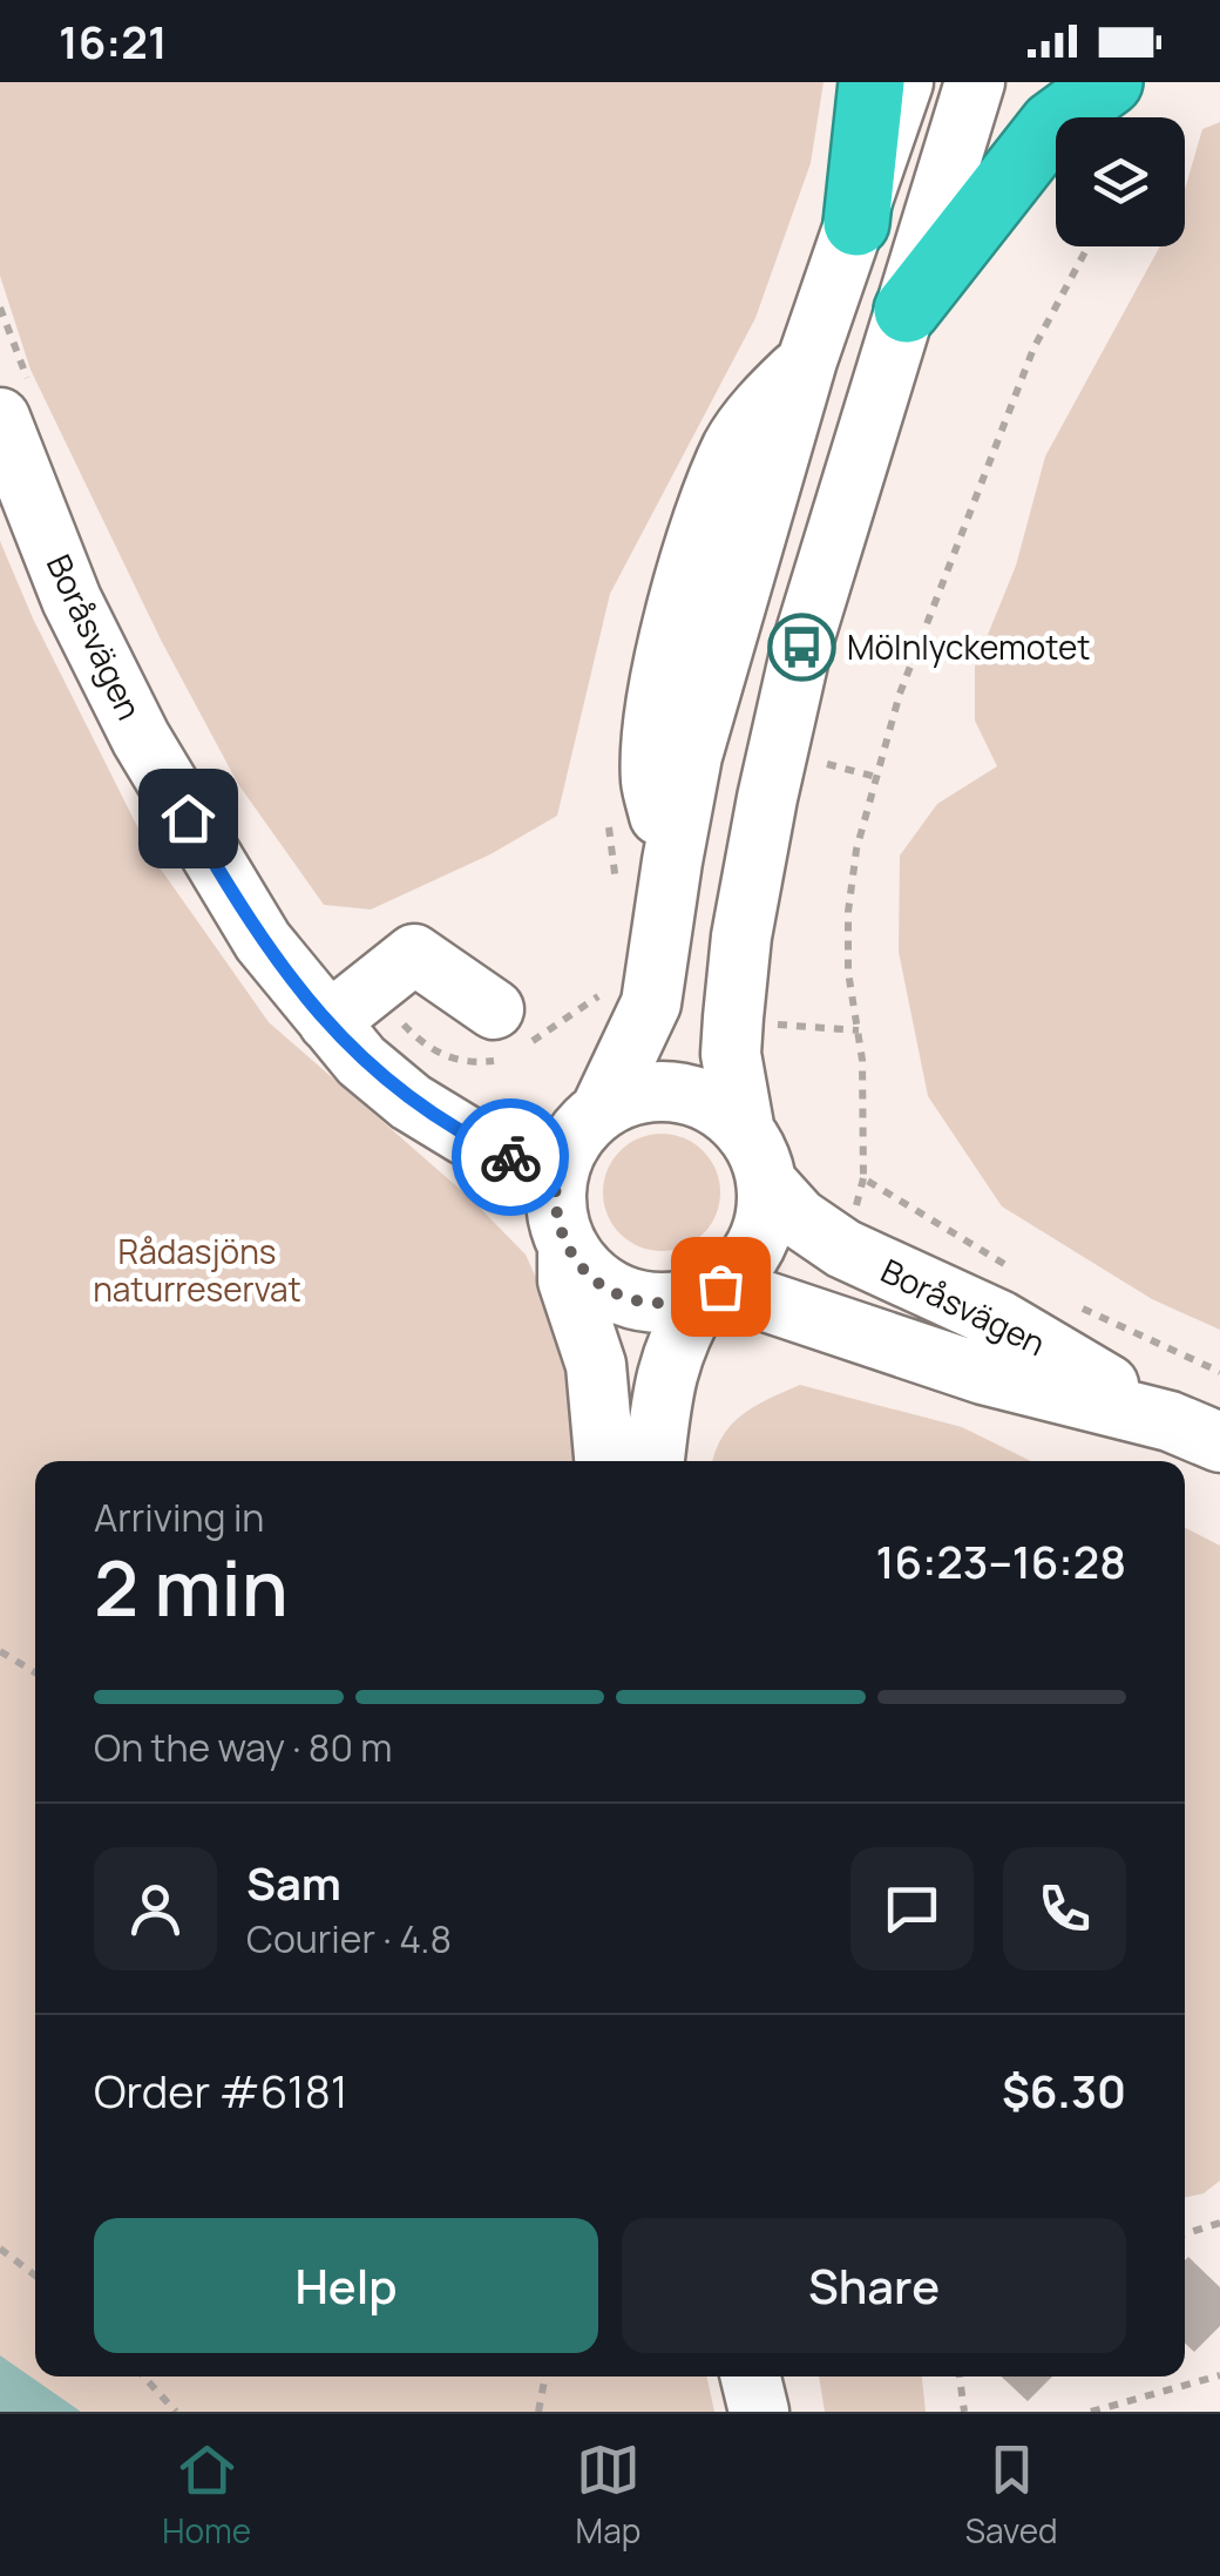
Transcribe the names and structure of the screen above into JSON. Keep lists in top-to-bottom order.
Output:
{
  "streets": {
    "street": ["Boråsvägen"]
  },
  "parks": ["Rådasjöns naturreservat"],
  "places": {
    "bus stop": ["Mölnlyckemotet"]
  },
  "page": {
    "status": "16:21",
    "heading": ["2 min", "Arriving in", "16:23–16:28"],
    "panel": [
      "Sam",
      "Courier · 4.8",
      "Order #6181",
      "$6.30"
    ],
    "bar": "On the way · 80 m",
    "buttons": ["Help", "Share"],
    "tabs": ["Home", "Map", "Saved"]
  }
}
